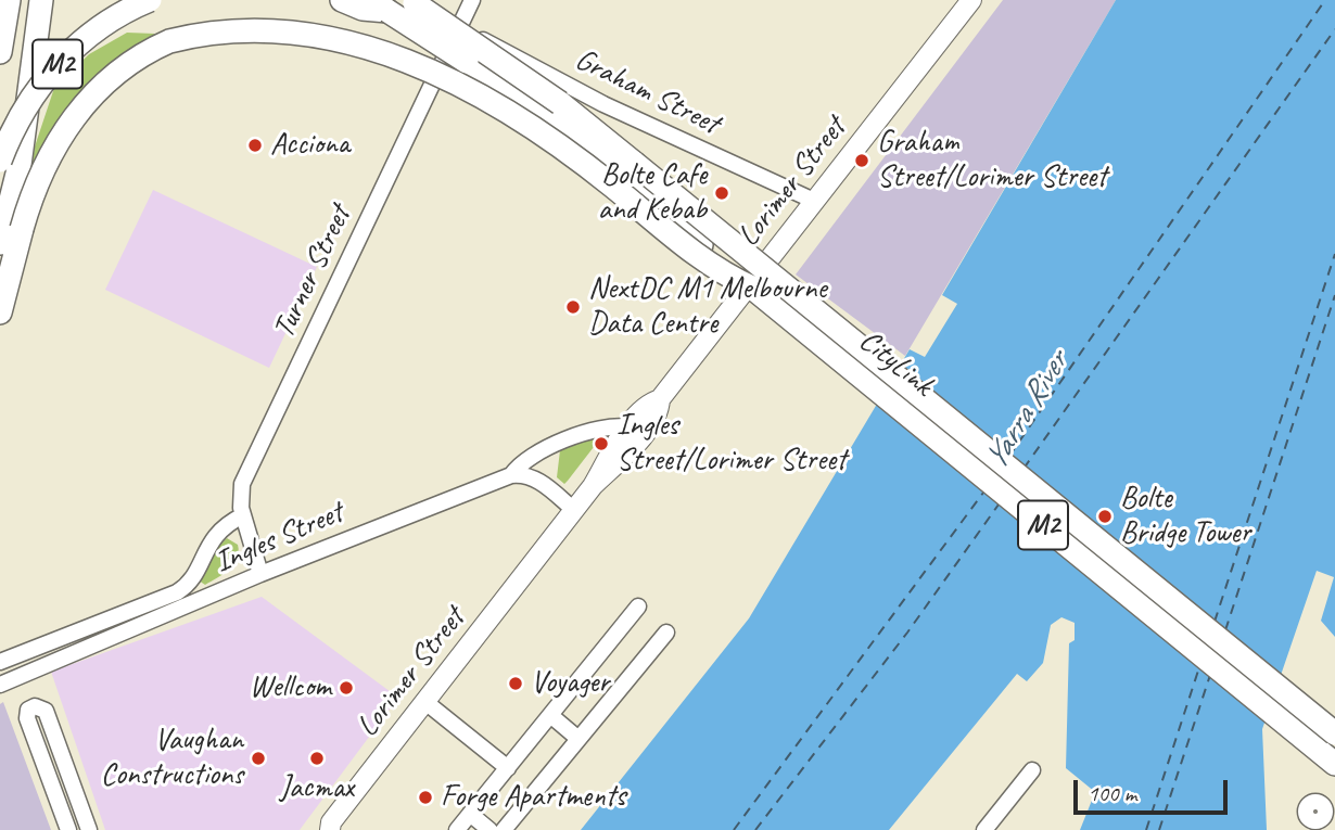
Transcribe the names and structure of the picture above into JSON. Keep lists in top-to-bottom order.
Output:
{
  "streets": {
    "highway": ["M2", "CityLink"],
    "main road": ["Lorimer Street"],
    "street": ["Graham Street", "Turner Street", "Ingles Street"]
  },
  "crossings": [
    ["M2", "CityLink"],
    ["Graham Street", "Lorimer Street"],
    ["Graham Street", "Turner Street"],
    ["Lorimer Street", "Ingles Street"],
    ["Turner Street", "Ingles Street"]
  ],
  "water": ["Yarra River"],
  "places": [
    "Acciona",
    "Graham Street/Lorimer Street",
    "Bolte Cafe and Kebab",
    "NextDC M1 Melbourne Data Centre",
    "Ingles Street/Lorimer Street",
    "Bolte Bridge Tower",
    "Voyager",
    "Wellcom",
    "Vaughan Constructions",
    "Jacmax",
    "Forge Apartments"
  ],
  "scale_bar": "100 m"
}
